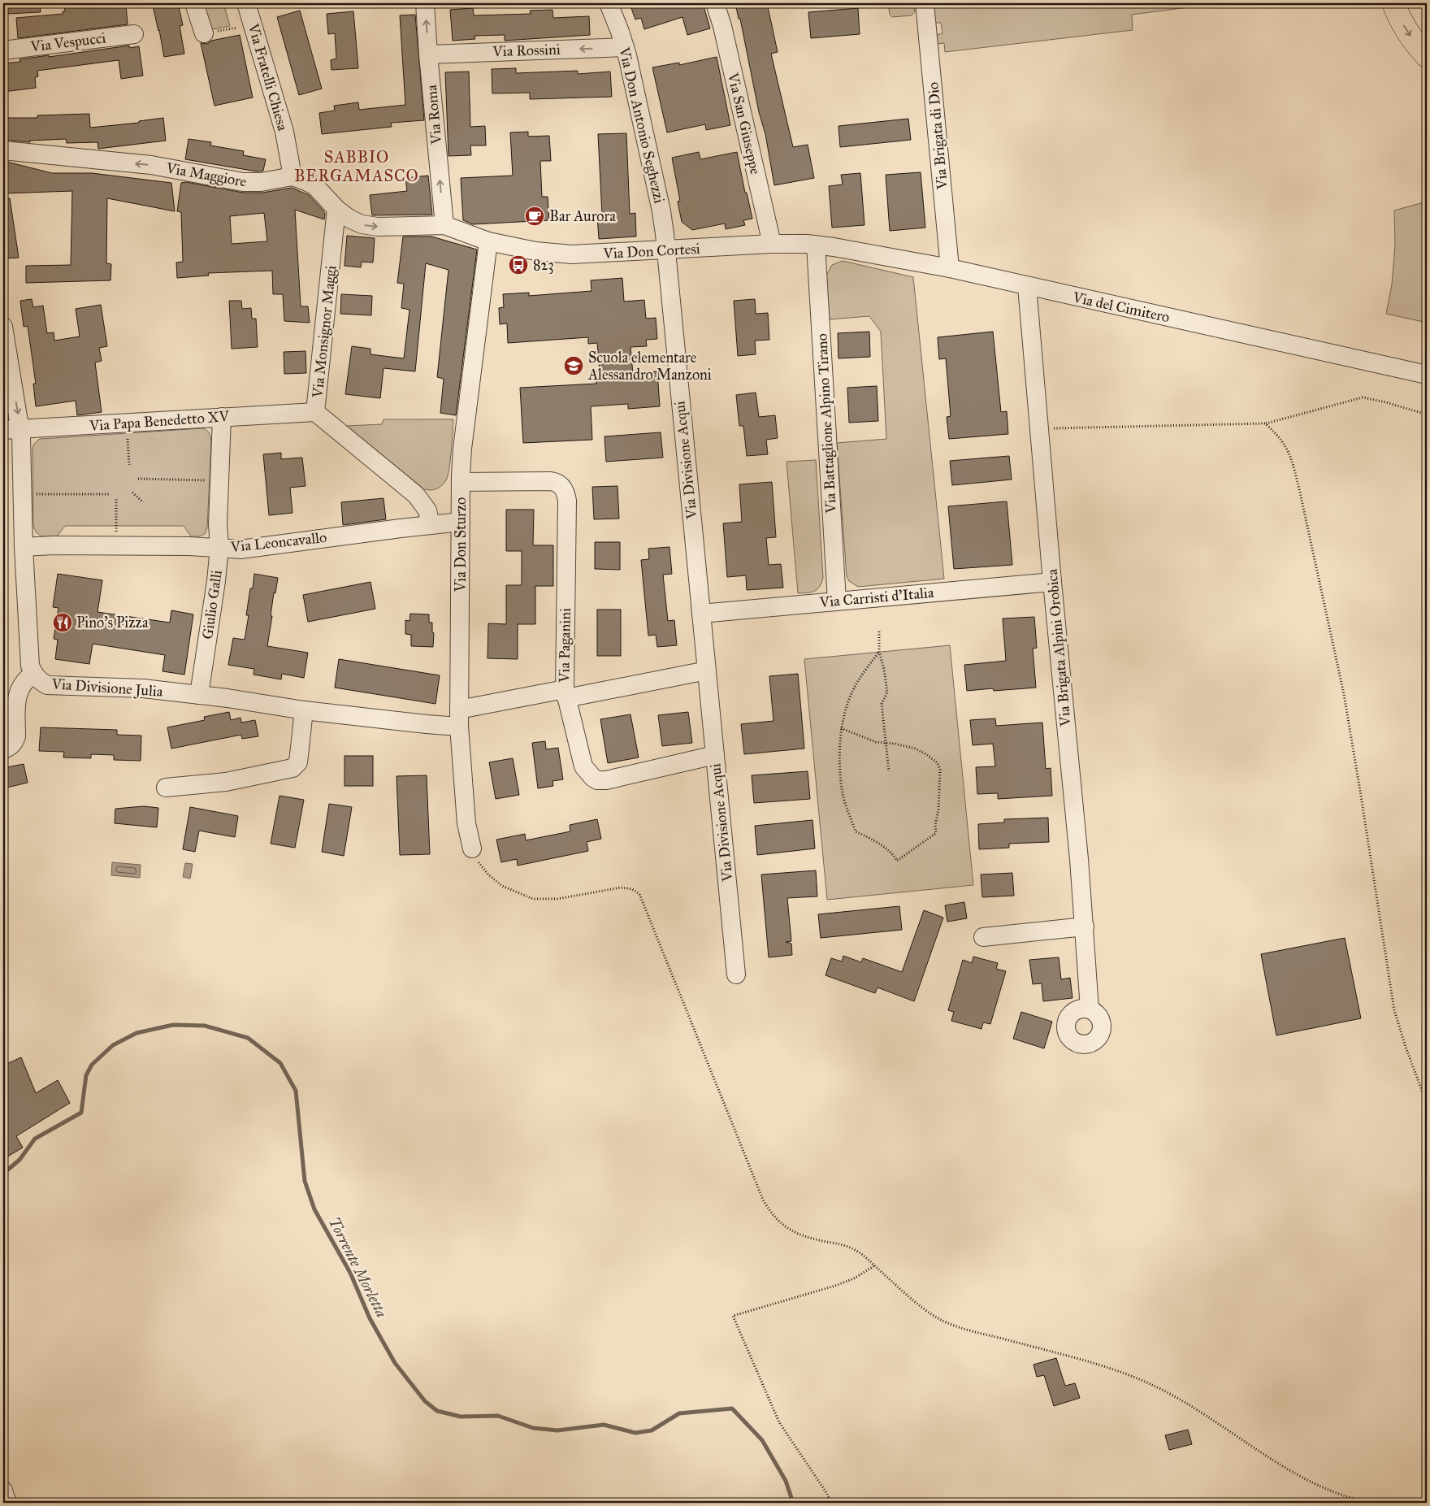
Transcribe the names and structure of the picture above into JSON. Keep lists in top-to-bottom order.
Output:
{
  "streets": {
    "street": [
      "Via Vespucci",
      "Via Rossini",
      "Via Fratelli Chiesa",
      "Via Roma",
      "Via San Giuseppe",
      "Via Don Antonio Seghezzi",
      "Via Brigata di Dio",
      "Via Maggiore",
      "Via Don Cortesi",
      "Via del Cimitero",
      "Via Monsignor Maggi",
      "Via Papa Benedetto XV",
      "Via Battaglione Alpino Tirano",
      "Via Divisione Acqui",
      "Via Leoncavallo",
      "Via Don Sturzo",
      "Via Carristi d'Italia",
      "Giulio Galli",
      "Via Paganini",
      "Via Brigata Alpini Orobica",
      "Via Divisione Julia"
    ]
  },
  "crossings": [
    ["Via Rossini", "Via Roma"],
    ["Via Rossini", "Via Don Antonio Seghezzi"],
    ["Via Fratelli Chiesa", "Via Maggiore"],
    ["Via San Giuseppe", "Via Don Cortesi"],
    ["Via Don Antonio Seghezzi", "Via Don Cortesi"],
    ["Via Don Antonio Seghezzi", "Via Divisione Acqui"],
    ["Via Brigata di Dio", "Via del Cimitero"],
    ["Via Don Cortesi", "Via del Cimitero"],
    ["Via Don Cortesi", "Via Battaglione Alpino Tirano"],
    ["Via Don Cortesi", "Via Divisione Acqui"],
    ["Via Don Cortesi", "Via Don Sturzo"],
    ["Via del Cimitero", "Via Battaglione Alpino Tirano"],
    ["Via del Cimitero", "Via Brigata Alpini Orobica"],
    ["Via Monsignor Maggi", "Via Papa Benedetto XV"],
    ["Via Monsignor Maggi", "Via Leoncavallo"],
    ["Via Papa Benedetto XV", "Giulio Galli"],
    ["Via Papa Benedetto XV", "Via Divisione Julia"],
    ["Via Battaglione Alpino Tirano", "Via Carristi d'Italia"],
    ["Via Divisione Acqui", "Via Carristi d'Italia"],
    ["Via Divisione Acqui", "Via Paganini"],
    ["Via Leoncavallo", "Via Don Sturzo"],
    ["Via Leoncavallo", "Giulio Galli"],
    ["Via Leoncavallo", "Via Divisione Julia"],
    ["Via Don Sturzo", "Via Paganini"],
    ["Via Don Sturzo", "Via Divisione Julia"],
    ["Via Carristi d'Italia", "Via Brigata Alpini Orobica"],
    ["Giulio Galli", "Via Divisione Julia"],
    ["Via Paganini", "Via Divisione Julia"]
  ],
  "one_way": ["Via Rossini", "Via Roma", "Via Maggiore"],
  "districts": ["SABBIO BERGAMASCO"],
  "water": ["Torrente Morletta"],
  "places": {
    "cafe": ["Bar Aurora"],
    "bus stop": ["823"],
    "school or university": ["Scuola elementare Alessandro Manzoni"],
    "restaurant": ["Pino's Pizza"]
  }
}
